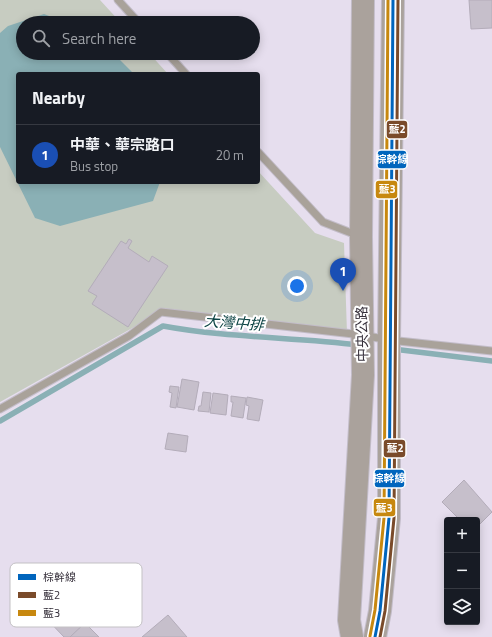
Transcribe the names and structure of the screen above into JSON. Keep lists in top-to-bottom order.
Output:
{
  "streets": {
    "main road": ["中央公路"]
  },
  "water": ["大灣中排"],
  "lines": ["transit line 棕幹線", "transit line 藍2", "transit line 藍3"],
  "legend": ["棕幹線", "藍2", "藍3"],
  "page": {
    "search": "Search here",
    "heading": "Nearby",
    "list": [
      {
        "mark": "1",
        "name": "中華、華宗路口",
        "note": "Bus stop",
        "value": "20 m"
      }
    ],
    "pins": "1",
    "map_buttons": ["+", "−"]
  }
}
